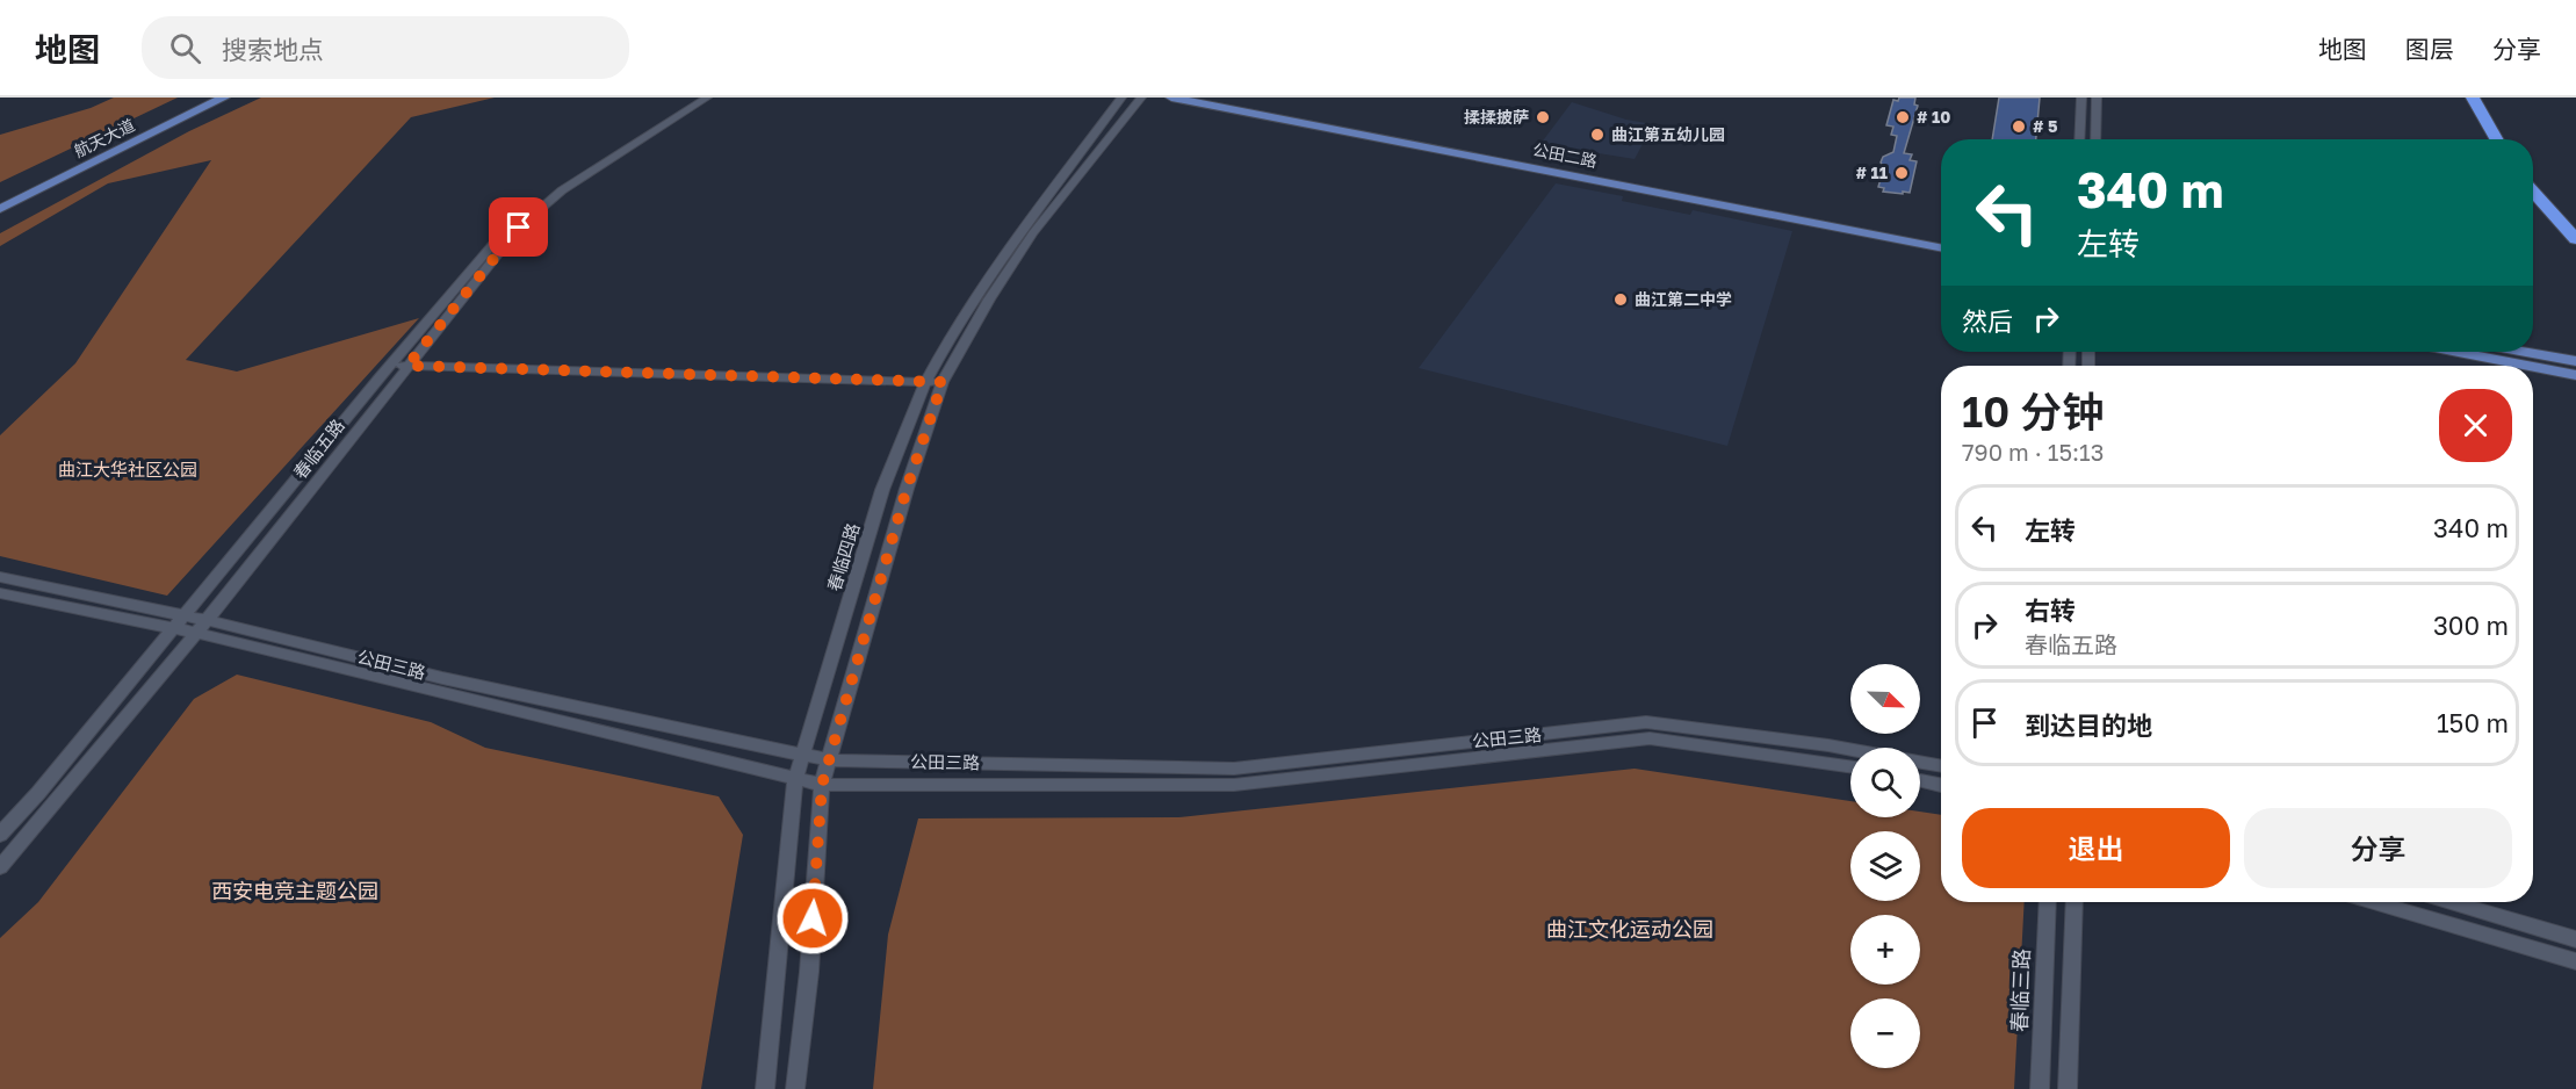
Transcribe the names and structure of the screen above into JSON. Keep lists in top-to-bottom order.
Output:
{
  "streets": {
    "main road": ["航天大道", "公田二路"],
    "street": [
      "春临五路",
      "春临四路",
      "公田三路",
      "春临三路"
    ]
  },
  "crossings": [
    ["春临五路", "公田三路"],
    ["春临四路", "公田三路"]
  ],
  "parks": ["曲江大华社区公园", "西安电竞主题公园", "曲江文化运动公园"],
  "places": [
    "揉揉披萨",
    "# 10",
    "# 5",
    "曲江第五幼儿园",
    "# 11",
    "曲江第二中学"
  ],
  "north": "bottom right",
  "page": {
    "header": "地图",
    "search": "搜索地点",
    "nav": ["地图", "图层", "分享"],
    "turn": ["340 m", "左转"],
    "then": "然后",
    "heading": ["10 分钟", "790 m · 15:13"],
    "list": [
      {
        "name": "左转",
        "value": "340 m"
      },
      {
        "name": "右转",
        "note": "春临五路",
        "value": "300 m"
      },
      {
        "name": "到达目的地",
        "value": "150 m"
      }
    ],
    "map_buttons": ["+", "−"],
    "buttons": ["退出", "分享"]
  }
}
